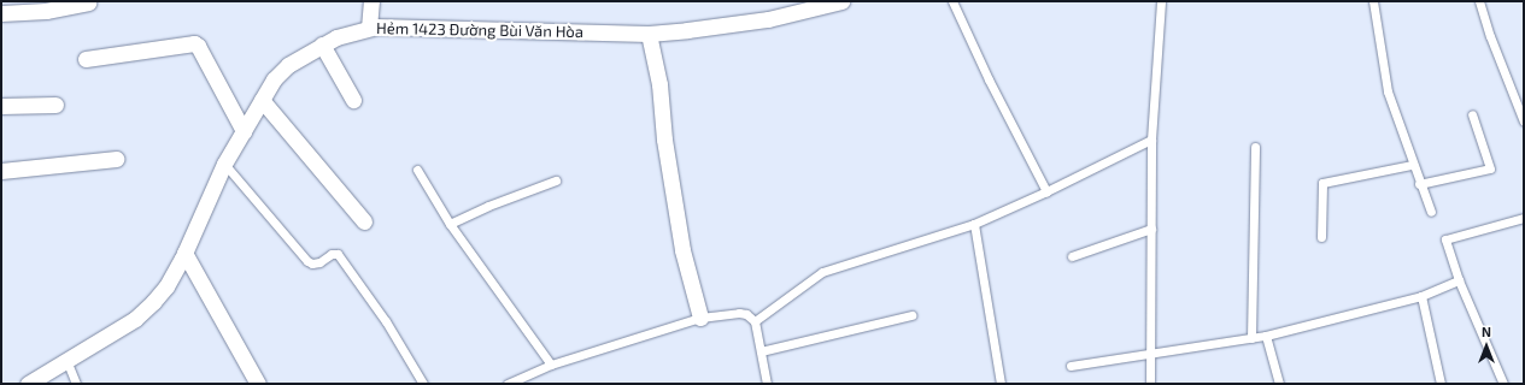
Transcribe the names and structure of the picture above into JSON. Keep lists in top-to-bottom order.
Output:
{
  "streets": {
    "street": ["Hẻm 1423 Đường Bùi Văn Hòa"]
  },
  "north": "top"
}
